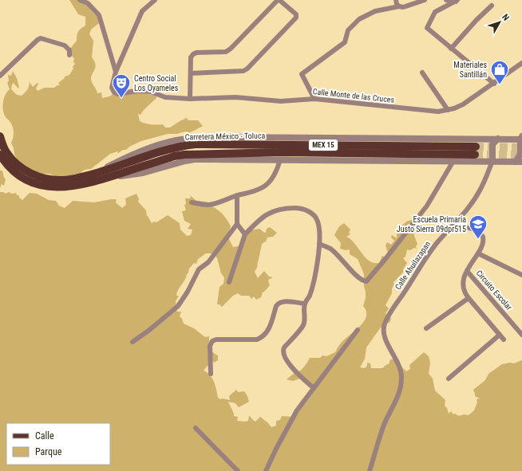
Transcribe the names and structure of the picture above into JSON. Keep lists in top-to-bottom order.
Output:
{
  "streets": {
    "main road": ["Carretera México - Toluca", "MEX 15"],
    "street": ["Calle Monte de las Cruces", "Calle Ahuilazapan", "Circuito Escolar"]
  },
  "places": {
    "shop": ["Materiales Santillán"],
    "theatre": ["Centro Social Los Oyameles"],
    "school or university": ["Escuela Primaria Justo Sierra 09dpr515"]
  },
  "legend": ["Calle", "Parque"],
  "north": "top right"
}
